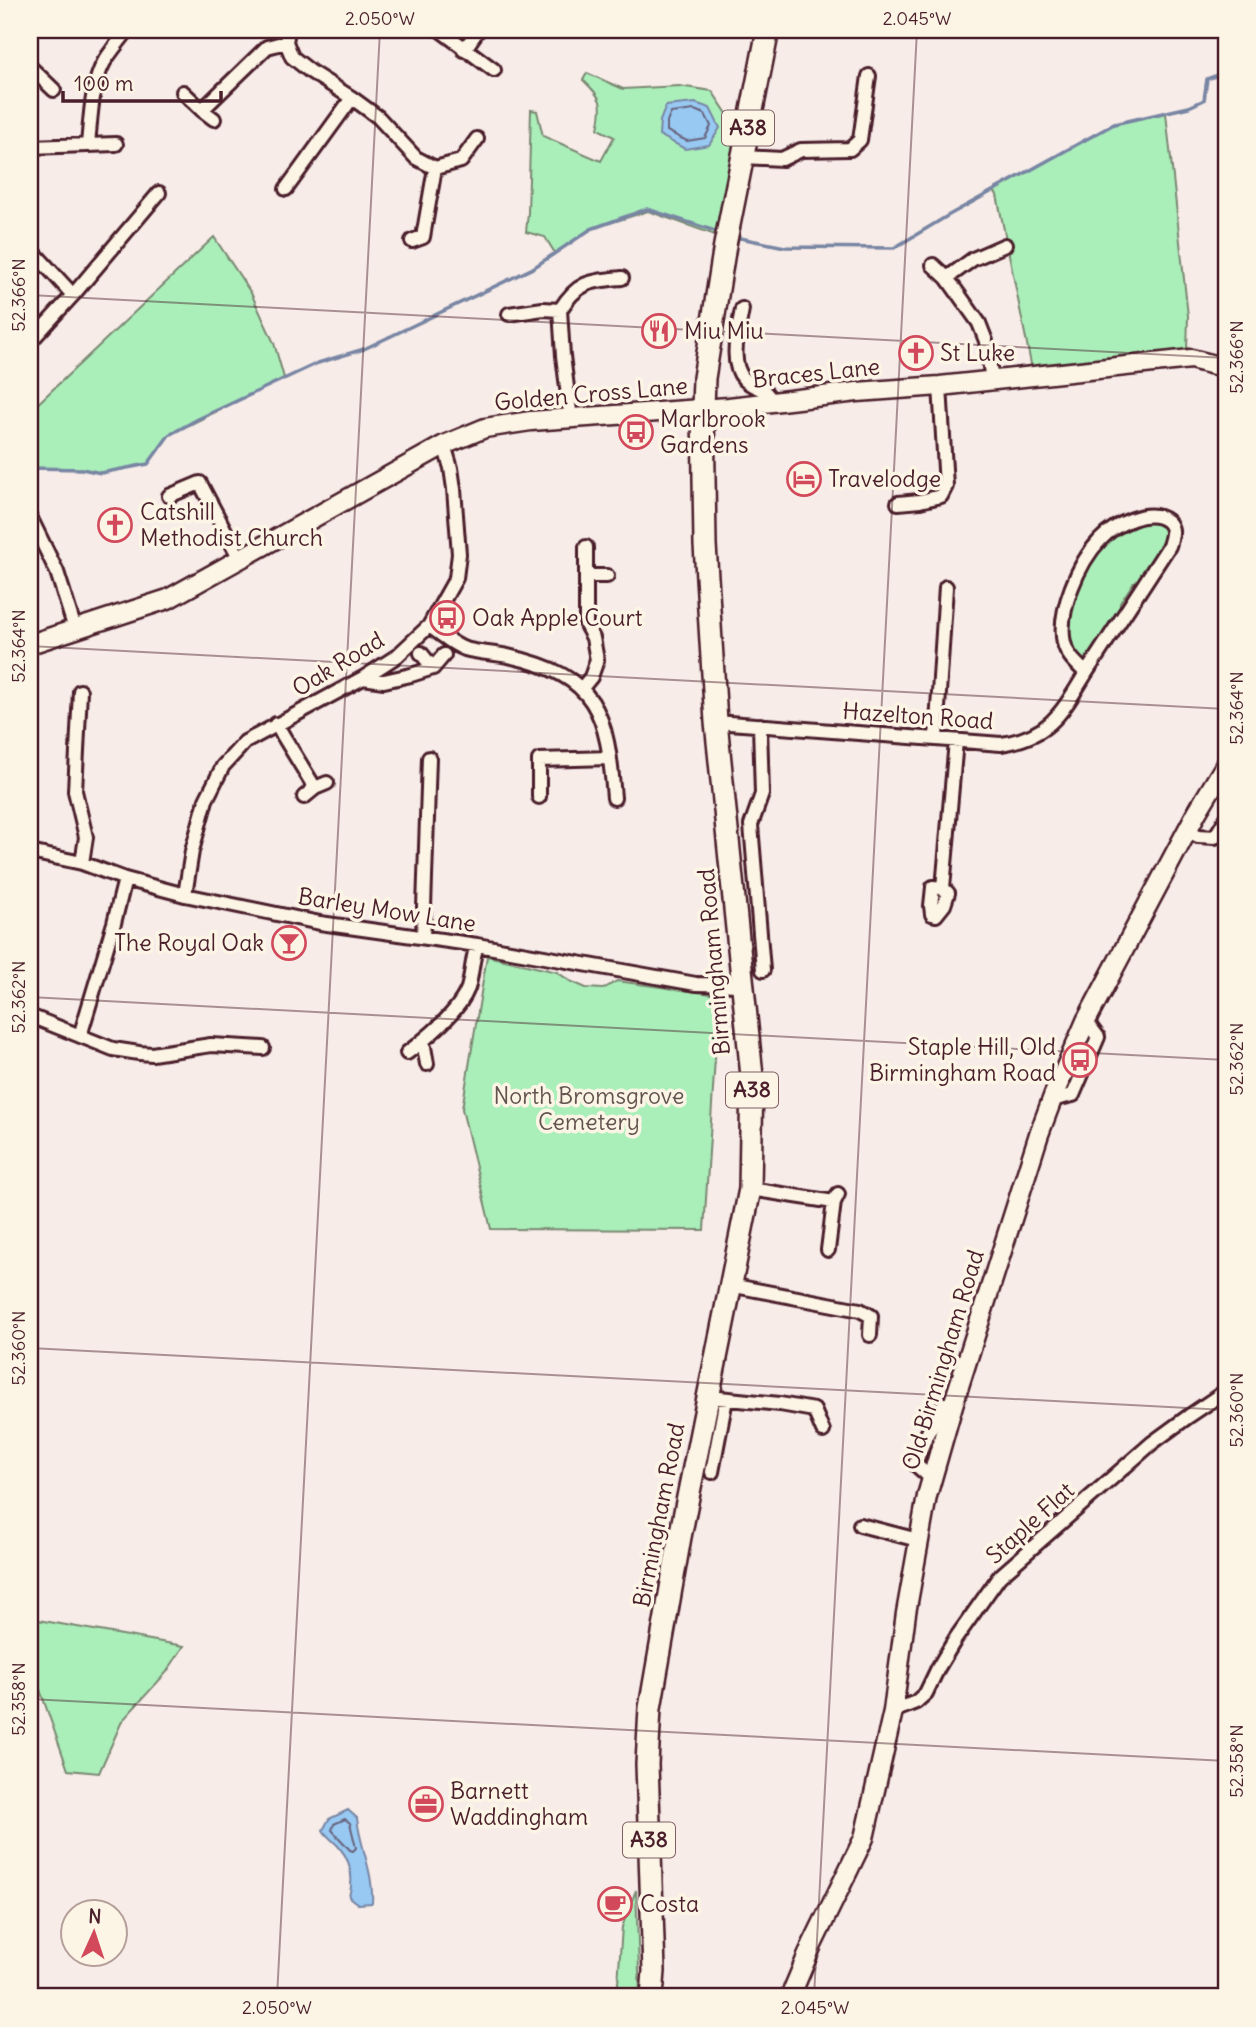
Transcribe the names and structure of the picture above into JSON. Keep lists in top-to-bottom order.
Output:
{
  "streets": {
    "highway": ["A38", "Birmingham Road"],
    "main road": ["Braces Lane", "Golden Cross Lane", "Old Birmingham Road"],
    "street": [
      "Oak Road",
      "Hazelton Road",
      "Barley Mow Lane",
      "Staple Flat"
    ]
  },
  "crossings": [
    ["Braces Lane", "Golden Cross Lane"],
    ["Braces Lane", "Birmingham Road"],
    ["Golden Cross Lane", "Oak Road"],
    ["Golden Cross Lane", "Birmingham Road"],
    ["Oak Road", "Barley Mow Lane"],
    ["Hazelton Road", "Birmingham Road"],
    ["Barley Mow Lane", "Birmingham Road"],
    ["Old Birmingham Road", "Staple Flat"]
  ],
  "parks": ["North Bromsgrove Cemetery"],
  "places": {
    "restaurant": ["Miu Miu"],
    "church": ["St Luke", "Catshill Methodist Church"],
    "bus stop": ["Marlbrook Gardens", "Oak Apple Court", "Staple Hill, Old Birmingham Road"],
    "hotel": ["Travelodge"],
    "bar": ["The Royal Oak"],
    "office": ["Barnett Waddingham"],
    "cafe": ["Costa"]
  },
  "scale_bar": "100 m",
  "north": "top",
  "coordinates": [
    "2.050°W",
    "2.045°W",
    "52.366°N",
    "52.364°N",
    "52.362°N",
    "52.360°N",
    "52.358°N"
  ]
}
